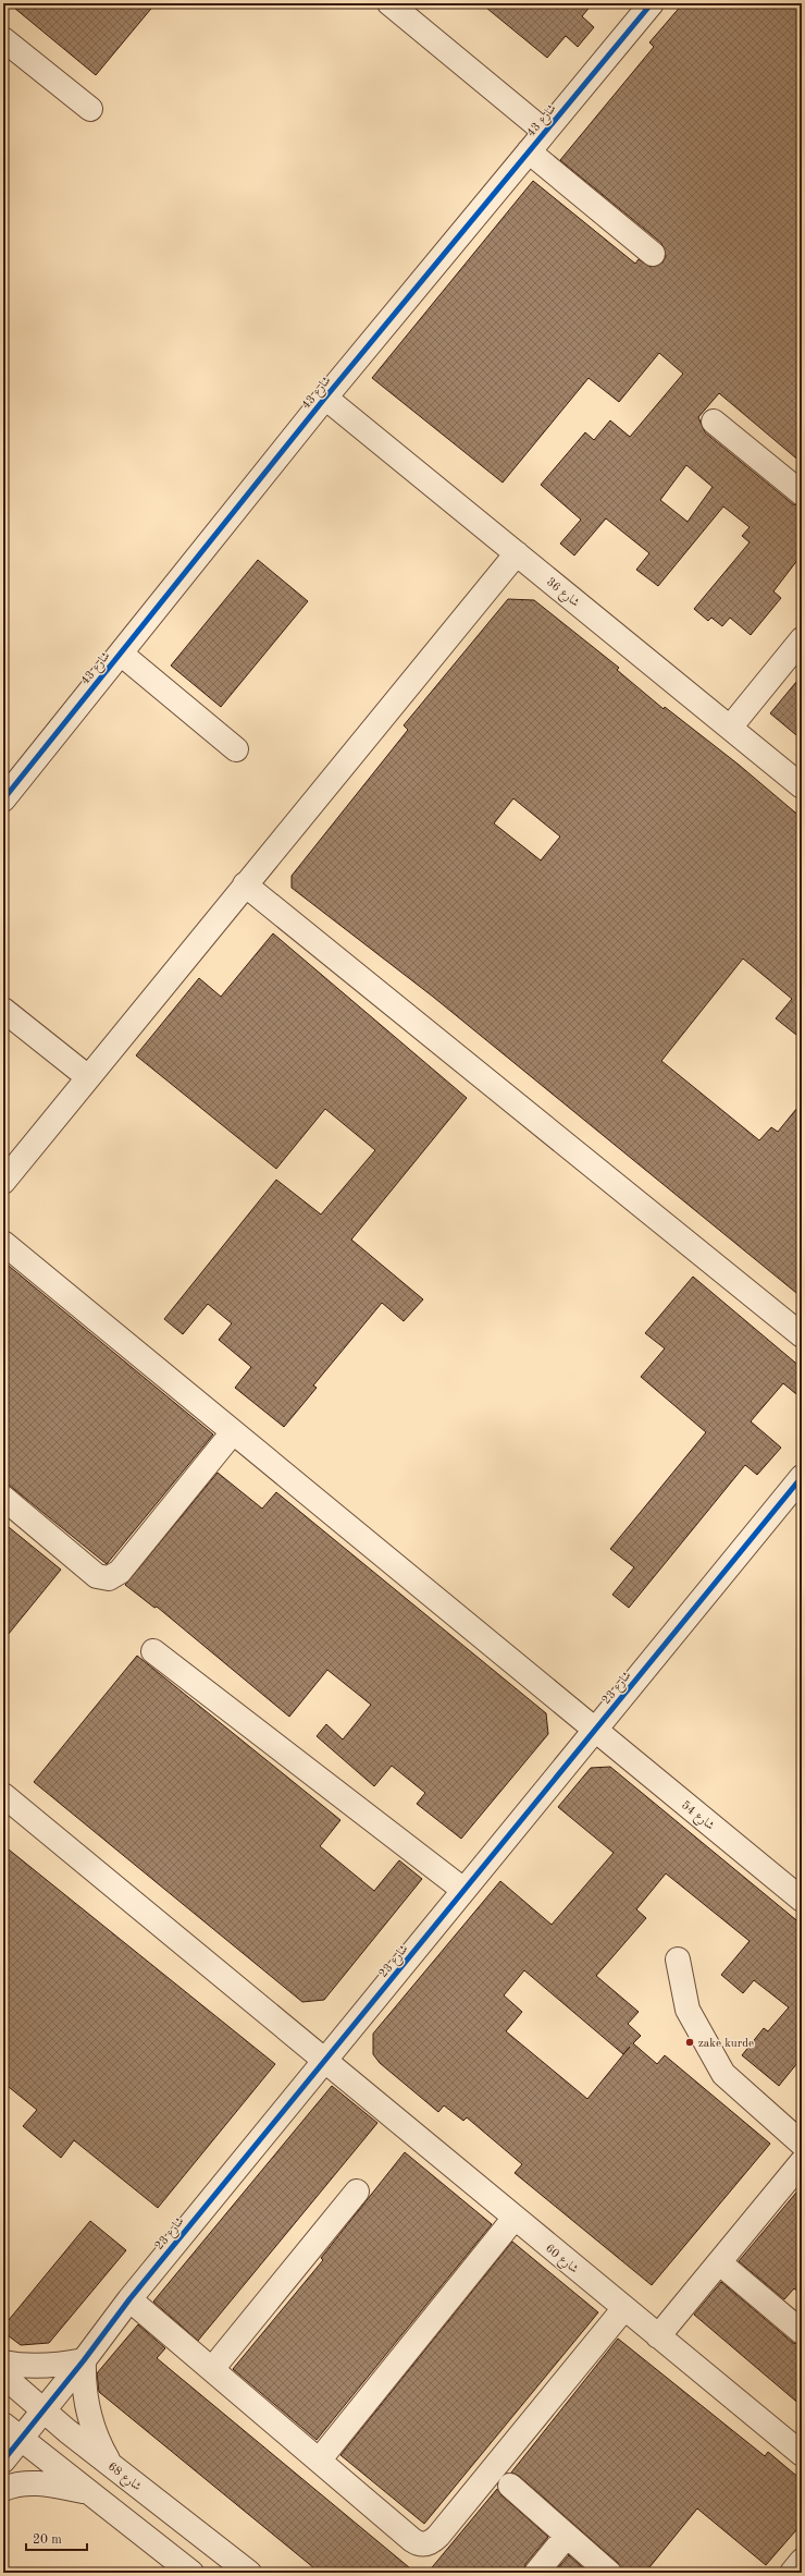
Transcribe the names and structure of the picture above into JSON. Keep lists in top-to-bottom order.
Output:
{
  "streets": {
    "street": [
      "شارع 43",
      "شارع 36",
      "شارع 23",
      "شارع 54",
      "شارع 60",
      "شارع 68"
    ]
  },
  "crossings": [
    ["شارع 43", "شارع 36"],
    ["شارع 23", "شارع 54"],
    ["شارع 23", "شارع 60"],
    ["شارع 23", "شارع 68"]
  ],
  "places": ["zake kurde"],
  "scale_bar": "20 m"
}
